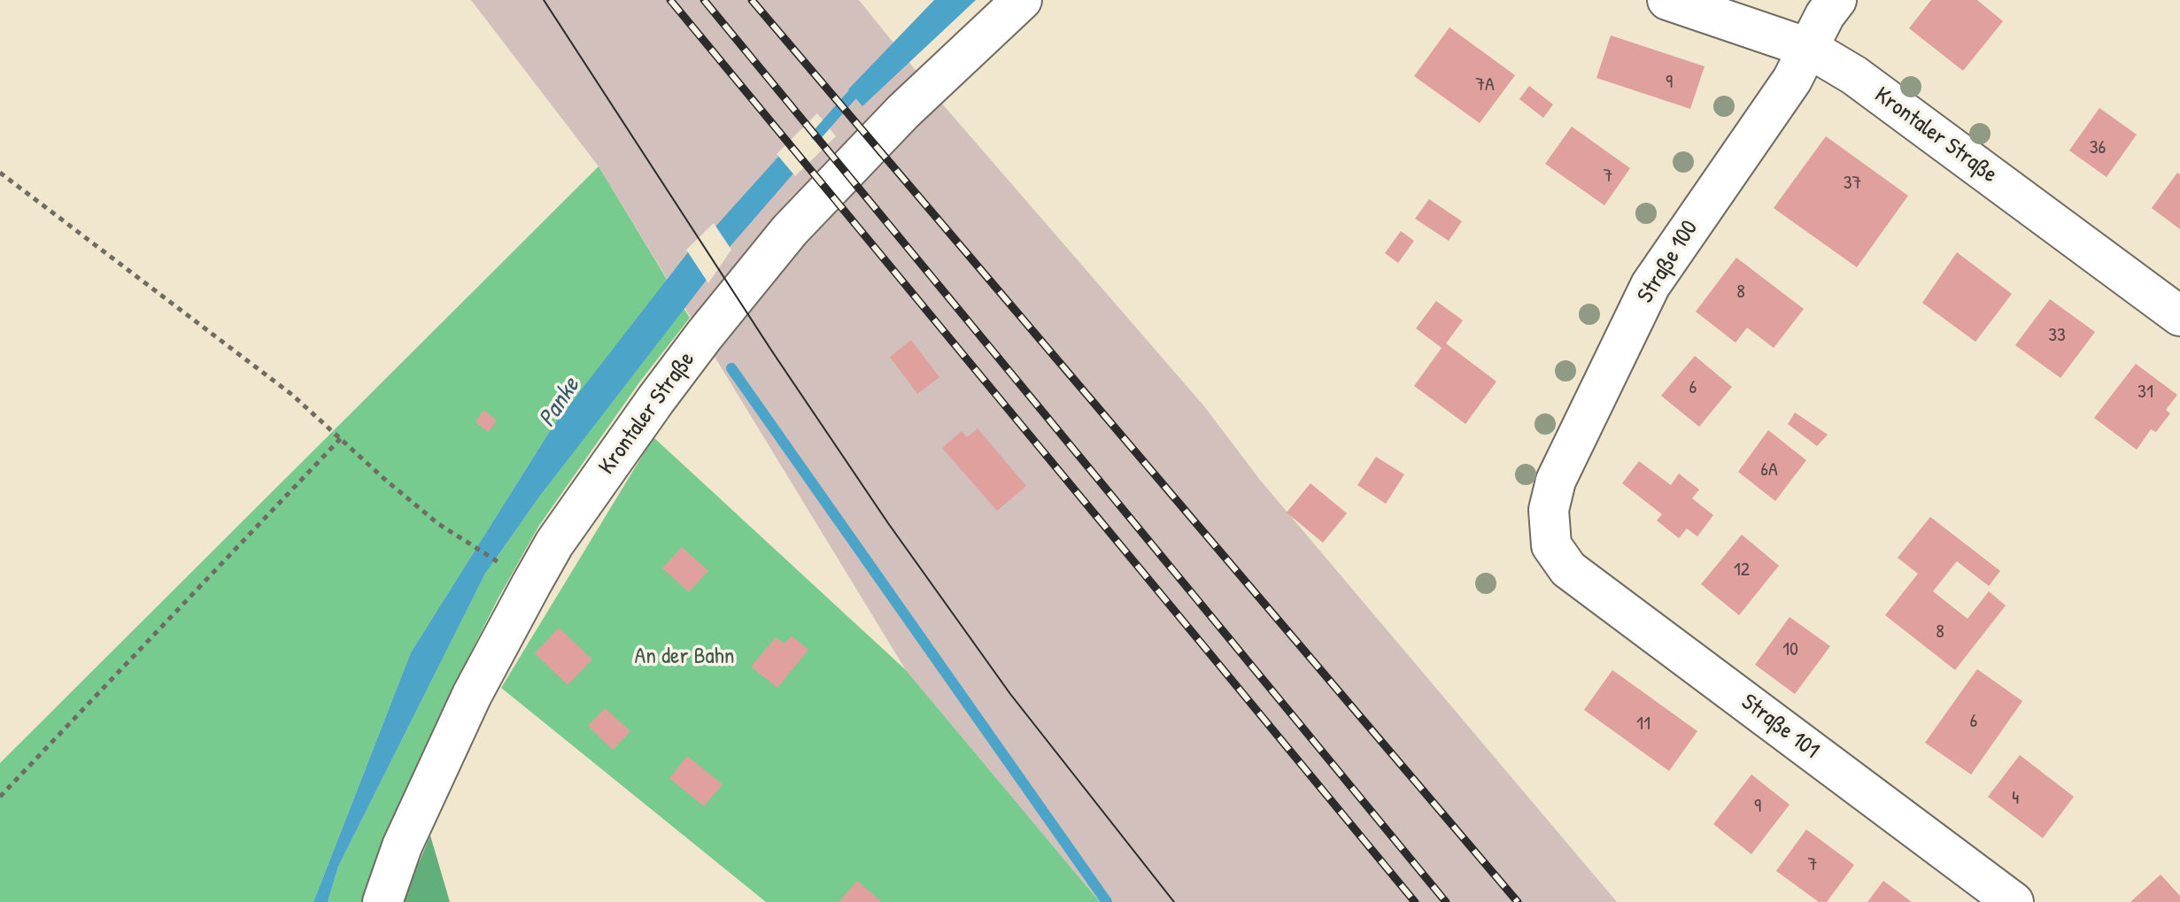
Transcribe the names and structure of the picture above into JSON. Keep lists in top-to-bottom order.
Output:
{
  "streets": {
    "street": ["Krontaler Straße", "Straße 100", "Straße 101"]
  },
  "crossings": [
    ["Krontaler Straße", "Straße 100"],
    ["Straße 100", "Straße 101"]
  ],
  "water": ["Panke"],
  "parks": ["An der Bahn"],
  "house_numbers": [
    "9",
    "7A",
    "36",
    "7",
    "37",
    "8",
    "33",
    "6",
    "31",
    "6A",
    "12",
    "8",
    "10",
    "6",
    "11",
    "4",
    "9",
    "7"
  ]
}
